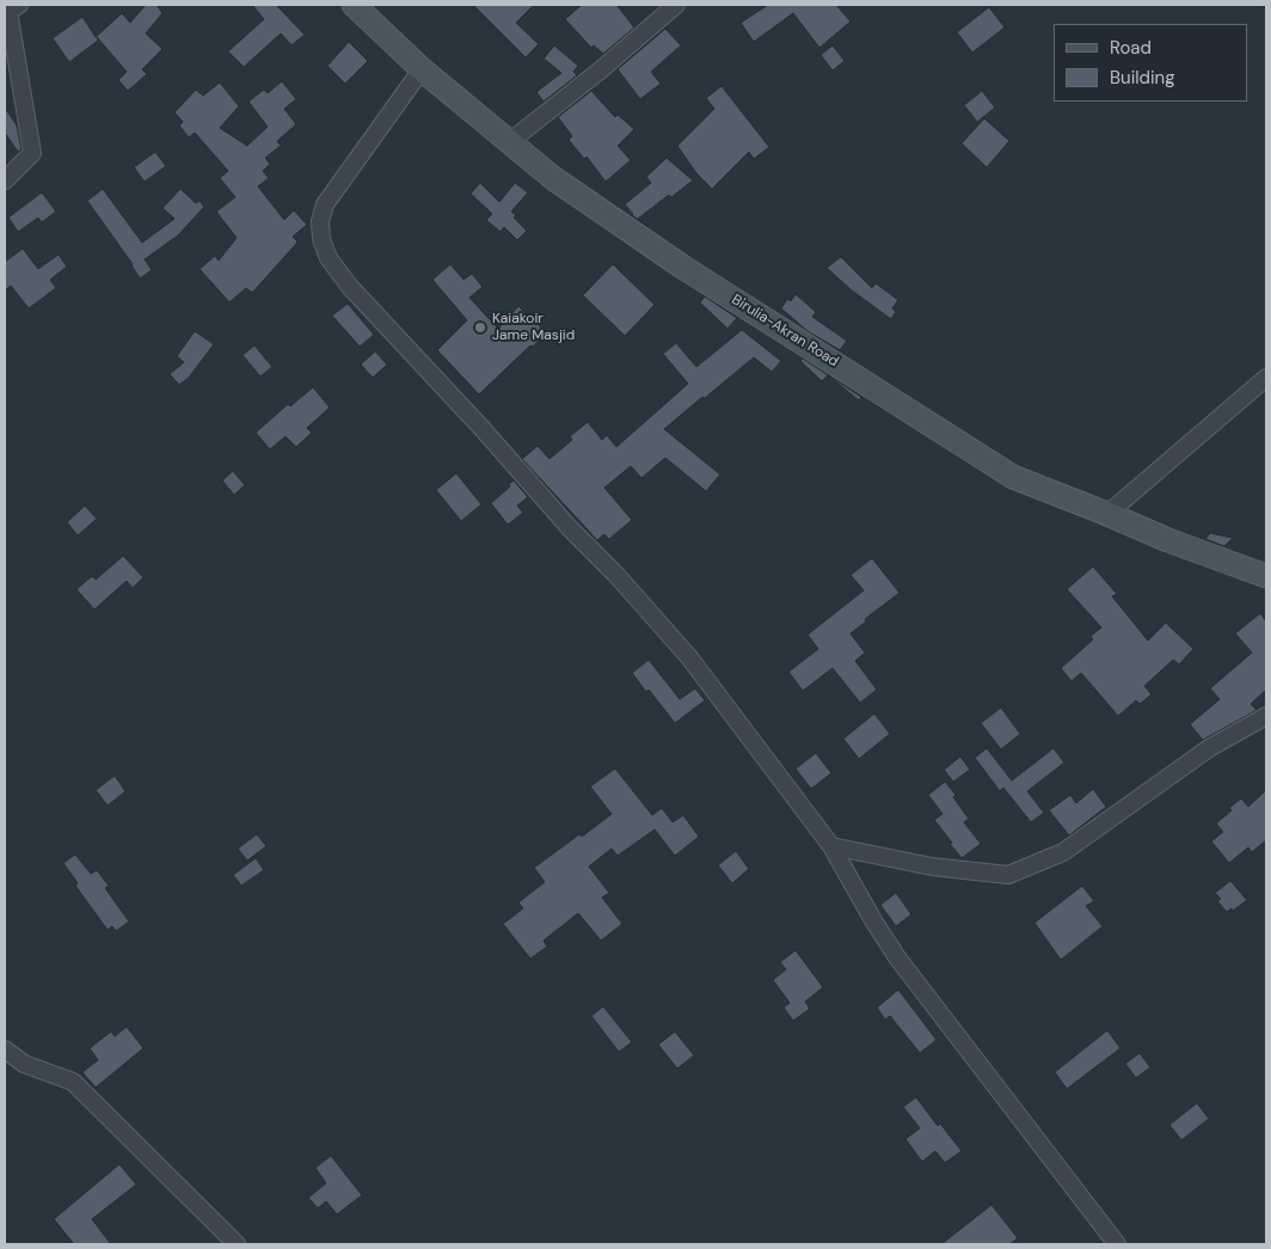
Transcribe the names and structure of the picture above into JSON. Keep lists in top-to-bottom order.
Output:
{
  "streets": {
    "street": ["Birulia-Akran Road"]
  },
  "places": ["Kaiakoir Jame Masjid"],
  "legend": ["Road", "Building"]
}
